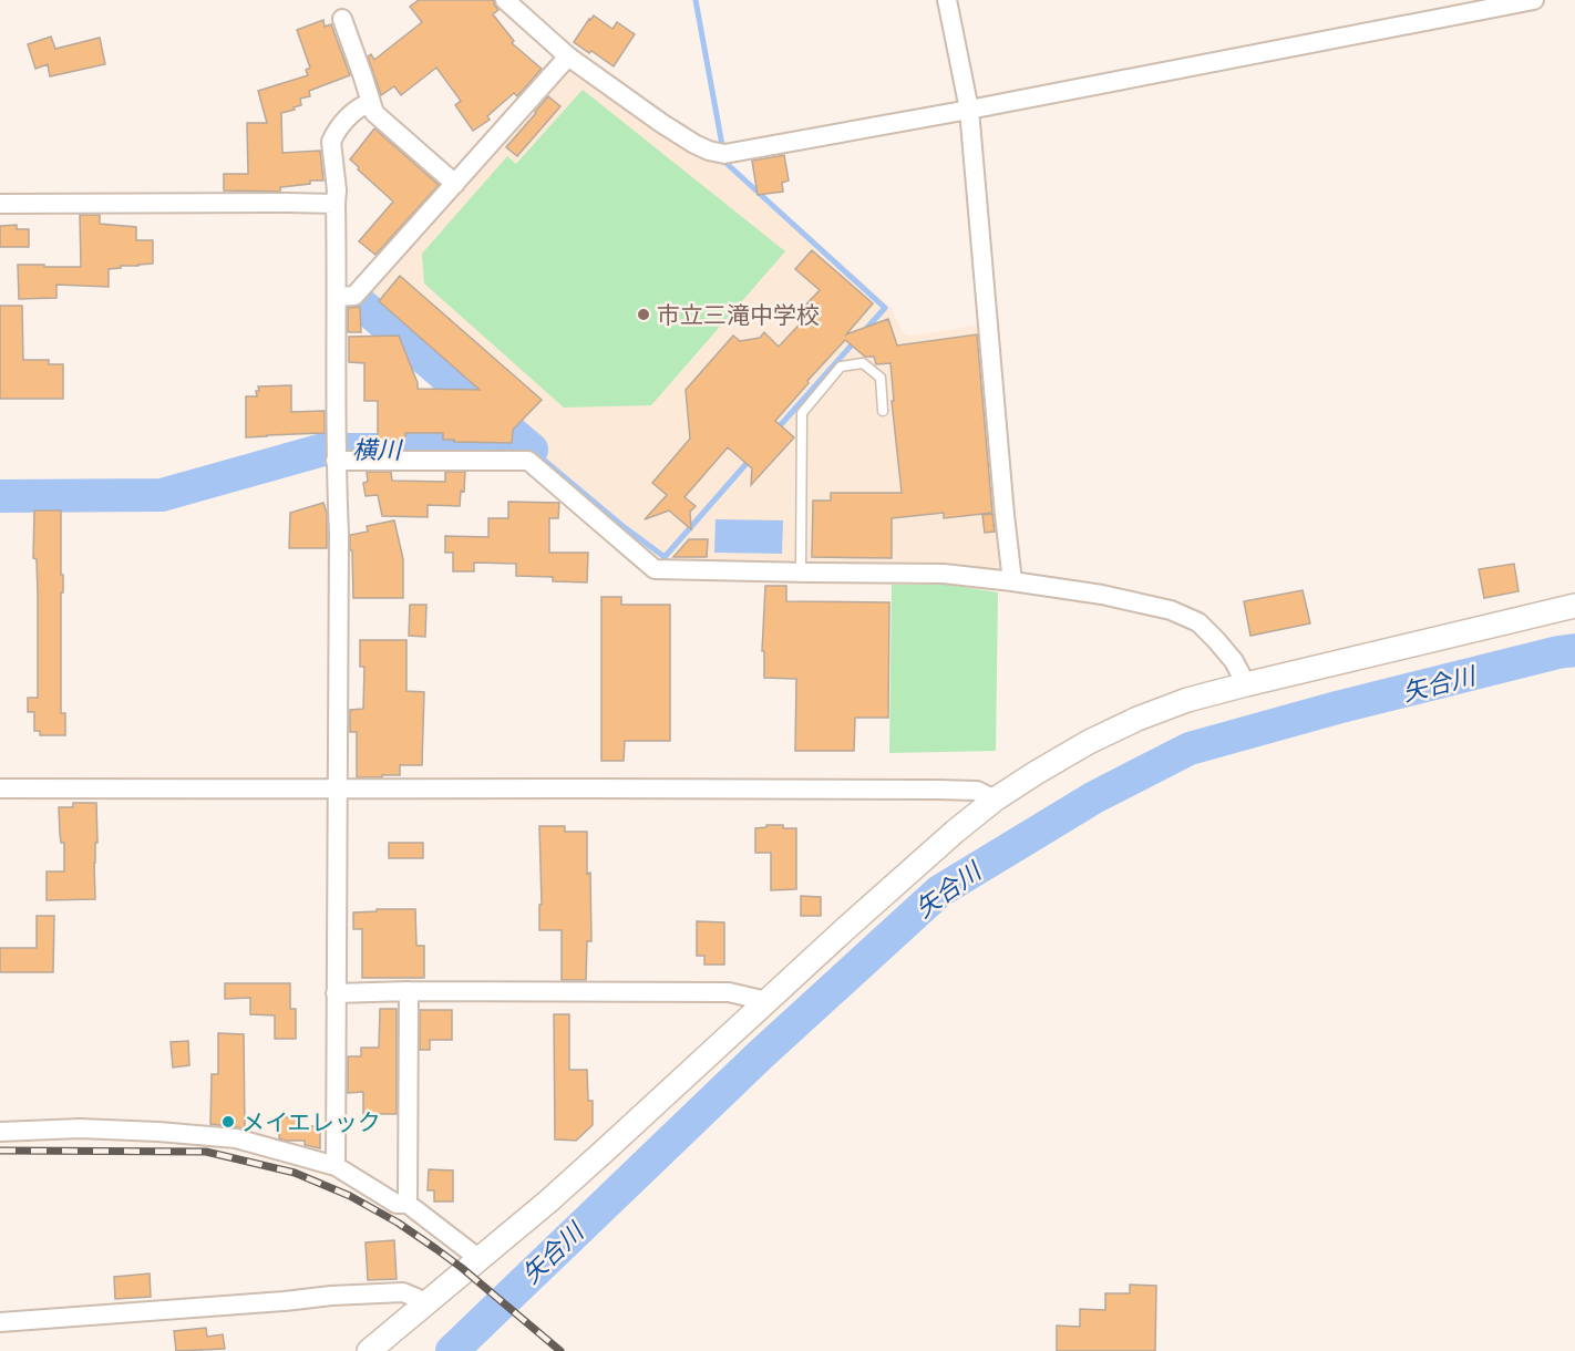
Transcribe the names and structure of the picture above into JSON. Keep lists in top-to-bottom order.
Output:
{
  "water": ["横川", "矢合川"],
  "places": ["市立三滝中学校", "メイエレック"]
}
